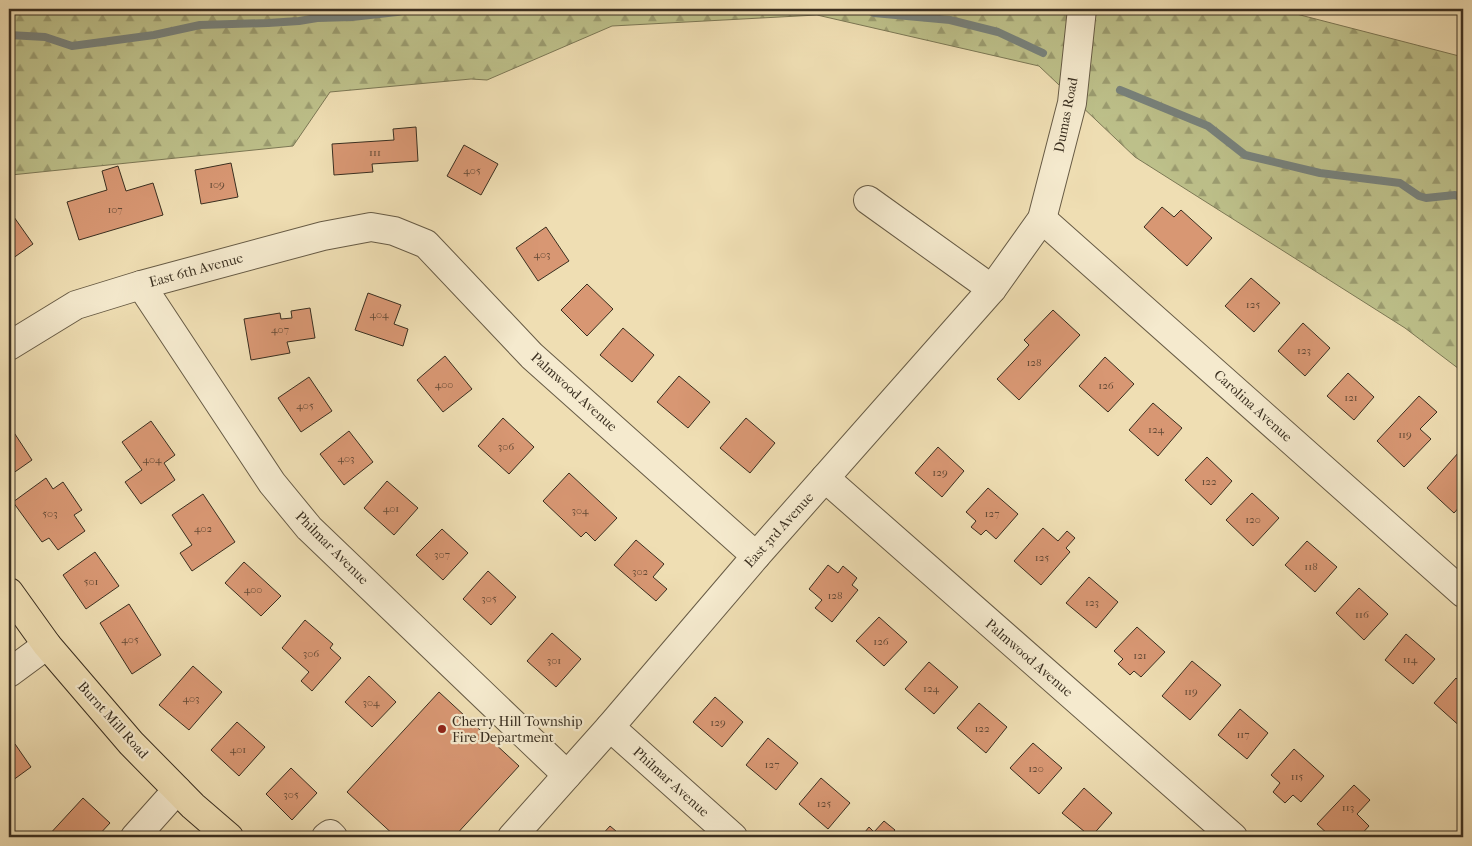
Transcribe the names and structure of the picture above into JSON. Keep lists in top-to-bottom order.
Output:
{
  "streets": {
    "main road": ["Burnt Mill Road"],
    "street": [
      "Dumas Road",
      "East 6th Avenue",
      "Palmwood Avenue",
      "Carolina Avenue",
      "East 3rd Avenue",
      "Philmar Avenue"
    ]
  },
  "crossings": [
    ["Dumas Road", "Carolina Avenue"],
    ["Dumas Road", "East 3rd Avenue"],
    ["East 6th Avenue", "Palmwood Avenue"],
    ["East 6th Avenue", "Philmar Avenue"],
    ["Palmwood Avenue", "East 3rd Avenue"],
    ["Carolina Avenue", "East 3rd Avenue"],
    ["East 3rd Avenue", "Philmar Avenue"]
  ],
  "places": ["Cherry Hill Township Fire Department"],
  "house_numbers": [
    "111",
    "405",
    "109",
    "107",
    "403",
    "125",
    "404",
    "407",
    "123",
    "128",
    "400",
    "126",
    "121",
    "405",
    "124",
    "119",
    "306",
    "403",
    "404",
    "129",
    "122",
    "401",
    "304",
    "503",
    "127",
    "120",
    "402",
    "307",
    "125",
    "118",
    "302",
    "501",
    "400",
    "128",
    "305",
    "123",
    "116",
    "405",
    "126",
    "306",
    "121",
    "114",
    "301",
    "124",
    "119",
    "403",
    "304",
    "129",
    "122",
    "117",
    "401",
    "127",
    "120",
    "115",
    "305",
    "125",
    "113"
  ]
}
